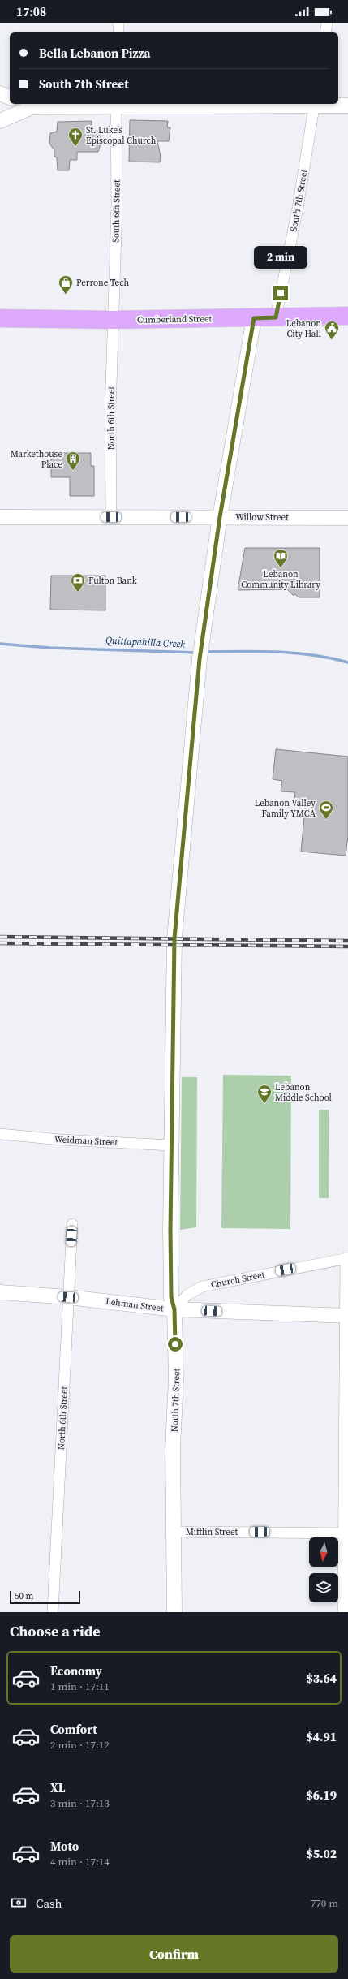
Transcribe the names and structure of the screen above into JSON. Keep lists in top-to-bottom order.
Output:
{
  "streets": {
    "highway": ["Cumberland Street"],
    "street": [
      "South 7th Street",
      "South 6th Street",
      "North 6th Street",
      "Willow Street",
      "Weidman Street",
      "Church Street",
      "Lehman Street",
      "North 7th Street",
      "Mifflin Street"
    ]
  },
  "crossings": [
    ["South 7th Street", "Cumberland Street"],
    ["South 6th Street", "Cumberland Street"],
    ["South 6th Street", "North 6th Street"],
    ["Cumberland Street", "North 6th Street"],
    ["Cumberland Street", "North 7th Street"],
    ["North 6th Street", "Willow Street"],
    ["North 6th Street", "Lehman Street"],
    ["Willow Street", "North 7th Street"],
    ["Weidman Street", "North 7th Street"],
    ["Church Street", "Lehman Street"],
    ["Church Street", "North 7th Street"],
    ["Lehman Street", "North 7th Street"],
    ["North 7th Street", "Mifflin Street"]
  ],
  "water": ["Quittapahilla Creek"],
  "places": {
    "church": ["St. Luke's Episcopal Church"],
    "shop": ["Perrone Tech"],
    "public building": ["Lebanon City Hall"],
    "building": ["Markethouse Place"],
    "library": ["Lebanon Community Library"],
    "bank": ["Fulton Bank"],
    "sports": ["Lebanon Valley Family YMCA"],
    "school or university": ["Lebanon Middle School"]
  },
  "scale_bar": "50 m",
  "north": "bottom",
  "page": {
    "status": "17:08",
    "banner": ["Bella Lebanon Pizza", "South 7th Street"],
    "bubble": "2 min",
    "scale": "50 m",
    "heading": "Choose a ride",
    "list": [
      {
        "name": "Economy",
        "note": "1 min · 17:11",
        "value": "$3.64"
      },
      {
        "name": "Comfort",
        "note": "2 min · 17:12",
        "value": "$4.91"
      },
      {
        "name": "XL",
        "note": "3 min · 17:13",
        "value": "$6.19"
      },
      {
        "name": "Moto",
        "note": "4 min · 17:14",
        "value": "$5.02"
      }
    ],
    "pay": ["Cash", "770 m"],
    "buttons": "Confirm"
  }
}
